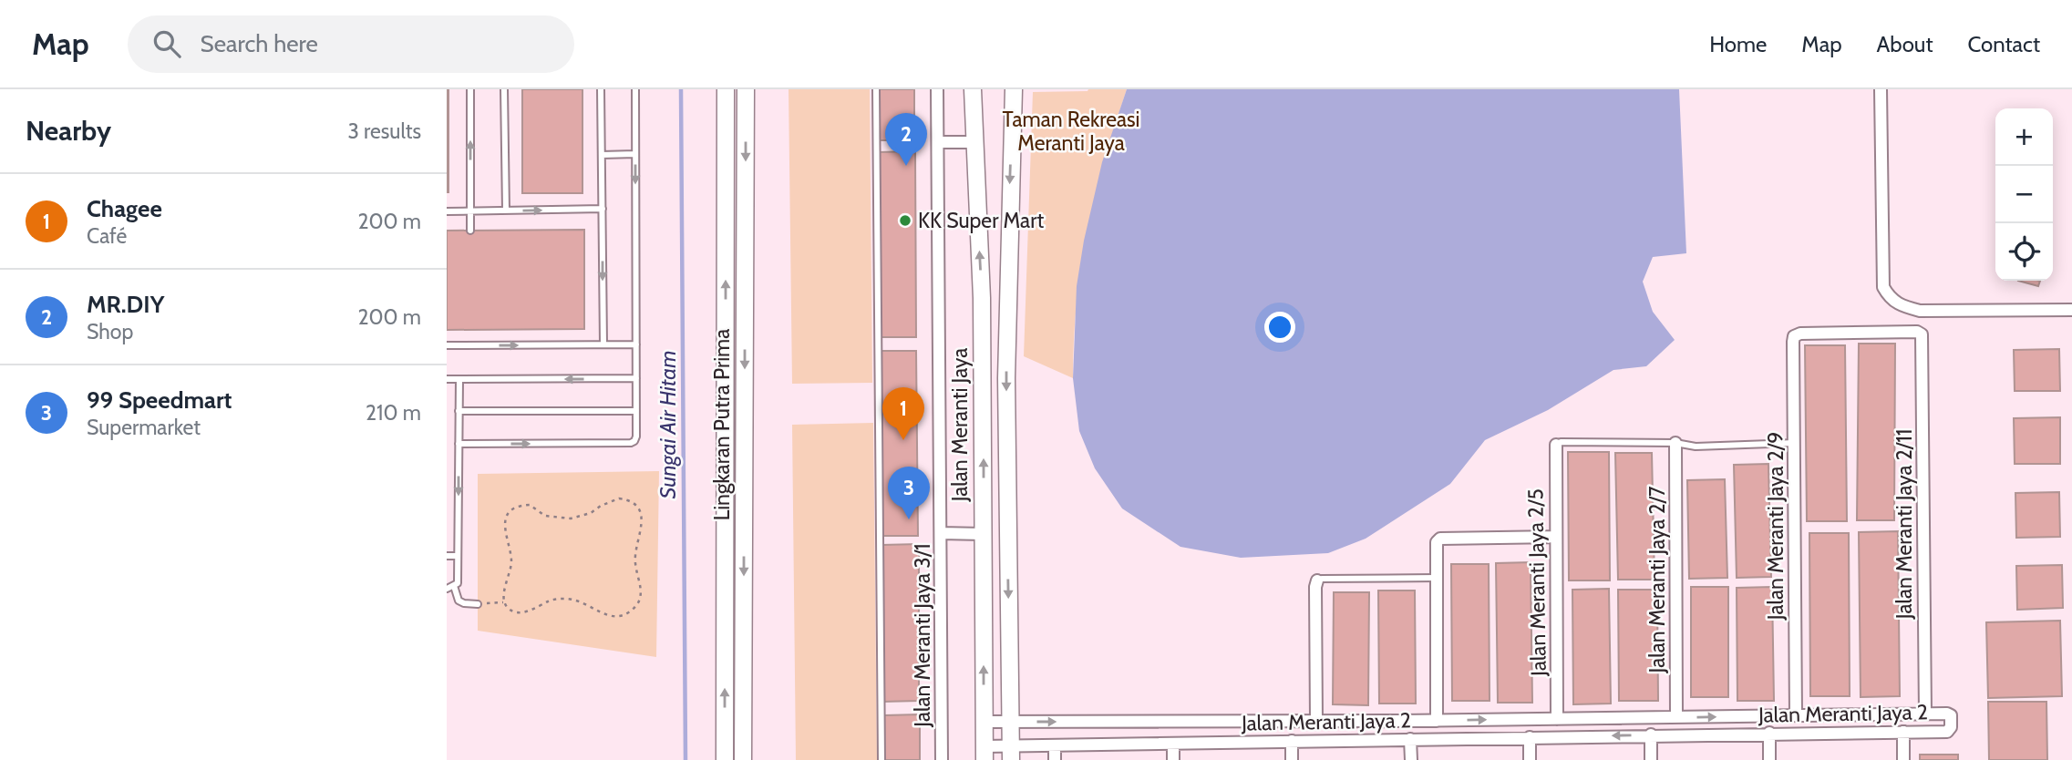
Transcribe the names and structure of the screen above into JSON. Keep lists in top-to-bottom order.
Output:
{
  "streets": {
    "main road": ["Lingkaran Putra Prima", "Jalan Meranti Jaya"],
    "street": [
      "Jalan Meranti Jaya 2/11",
      "Jalan Meranti Jaya 2/9",
      "Jalan Meranti Jaya 2/7",
      "Jalan Meranti Jaya 2/5",
      "Jalan Meranti Jaya 3/1",
      "Jalan Meranti Jaya 2"
    ]
  },
  "crossings": [
    ["Jalan Meranti Jaya", "Jalan Meranti Jaya 2"],
    ["Jalan Meranti Jaya 2/11", "Jalan Meranti Jaya 2/9"],
    ["Jalan Meranti Jaya 2/11", "Jalan Meranti Jaya 2"],
    ["Jalan Meranti Jaya 2/9", "Jalan Meranti Jaya 2"],
    ["Jalan Meranti Jaya 2/7", "Jalan Meranti Jaya 2"],
    ["Jalan Meranti Jaya 2/5", "Jalan Meranti Jaya 2"]
  ],
  "water": ["Sungai Air Hitam"],
  "parks": ["Taman Rekreasi Meranti Jaya"],
  "places": ["KK Super Mart"],
  "page": {
    "header": "Map",
    "search": "Search here",
    "nav": [
      "Home",
      "Map",
      "About",
      "Contact"
    ],
    "heading": ["Nearby", "3 results"],
    "map_buttons": ["+", "−"],
    "pins": ["2", "1", "3"],
    "list": [
      {
        "mark": "1",
        "name": "Chagee",
        "note": "Café",
        "value": "200 m"
      },
      {
        "mark": "2",
        "name": "MR.DIY",
        "note": "Shop",
        "value": "200 m"
      },
      {
        "mark": "3",
        "name": "99 Speedmart",
        "note": "Supermarket",
        "value": "210 m"
      }
    ]
  }
}
